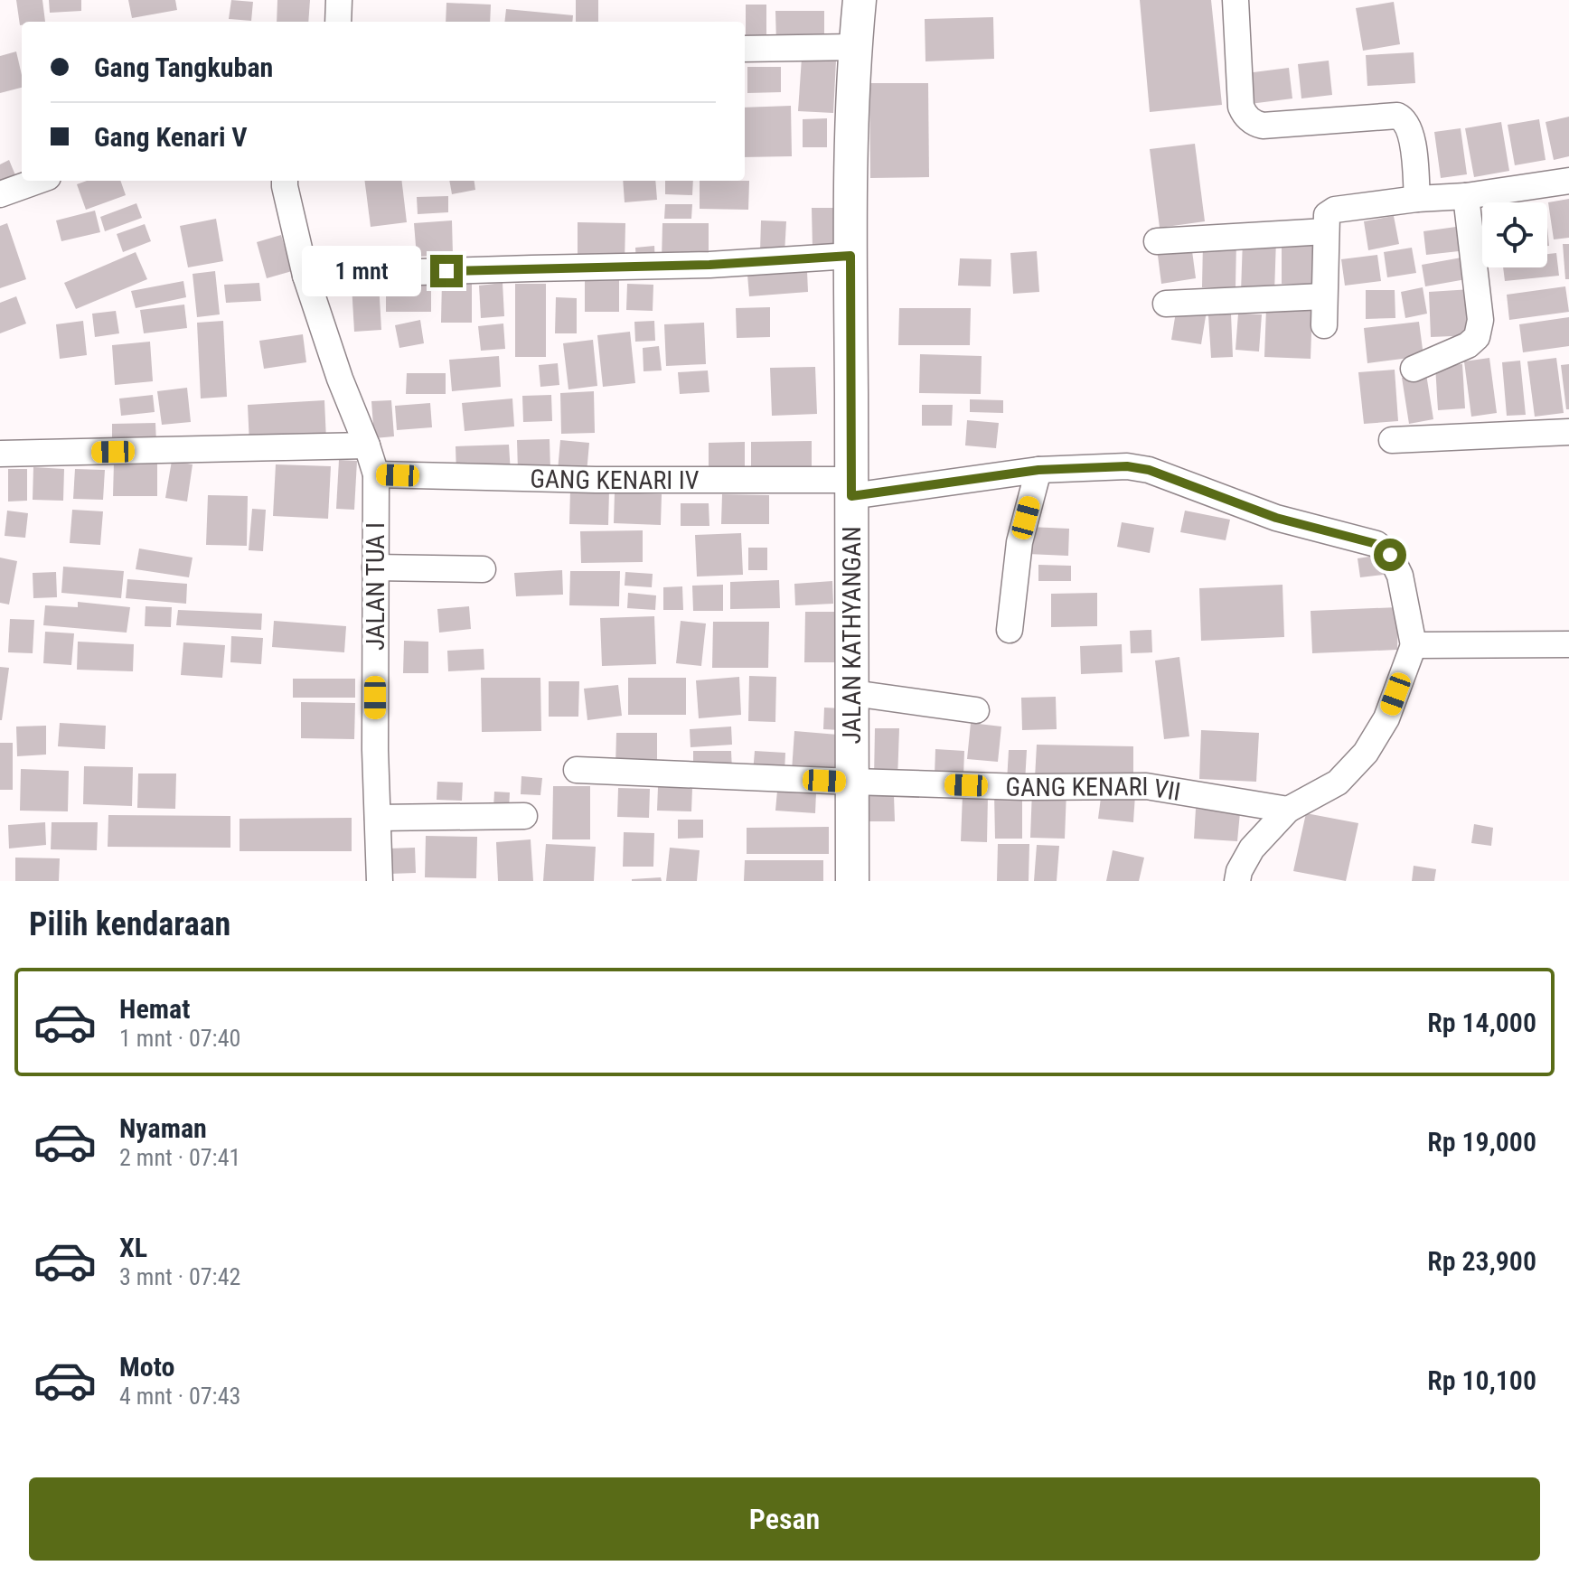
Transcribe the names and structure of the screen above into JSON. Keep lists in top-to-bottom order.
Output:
{
  "streets": {
    "street": [
      "GANG KENARI IV",
      "JALAN TUA I",
      "JALAN KATHYANGAN",
      "GANG KENARI VII"
    ]
  },
  "crossings": [
    ["GANG KENARI IV", "JALAN TUA I"],
    ["GANG KENARI IV", "JALAN KATHYANGAN"],
    ["JALAN KATHYANGAN", "GANG KENARI VII"]
  ],
  "page": {
    "banner": ["Gang Tangkuban", "Gang Kenari V"],
    "bubble": "1 mnt",
    "heading": "Pilih kendaraan",
    "list": [
      {
        "name": "Hemat",
        "note": "1 mnt · 07:40",
        "value": "Rp 14,000"
      },
      {
        "name": "Nyaman",
        "note": "2 mnt · 07:41",
        "value": "Rp 19,000"
      },
      {
        "name": "XL",
        "note": "3 mnt · 07:42",
        "value": "Rp 23,900"
      },
      {
        "name": "Moto",
        "note": "4 mnt · 07:43",
        "value": "Rp 10,100"
      }
    ],
    "buttons": "Pesan"
  }
}
